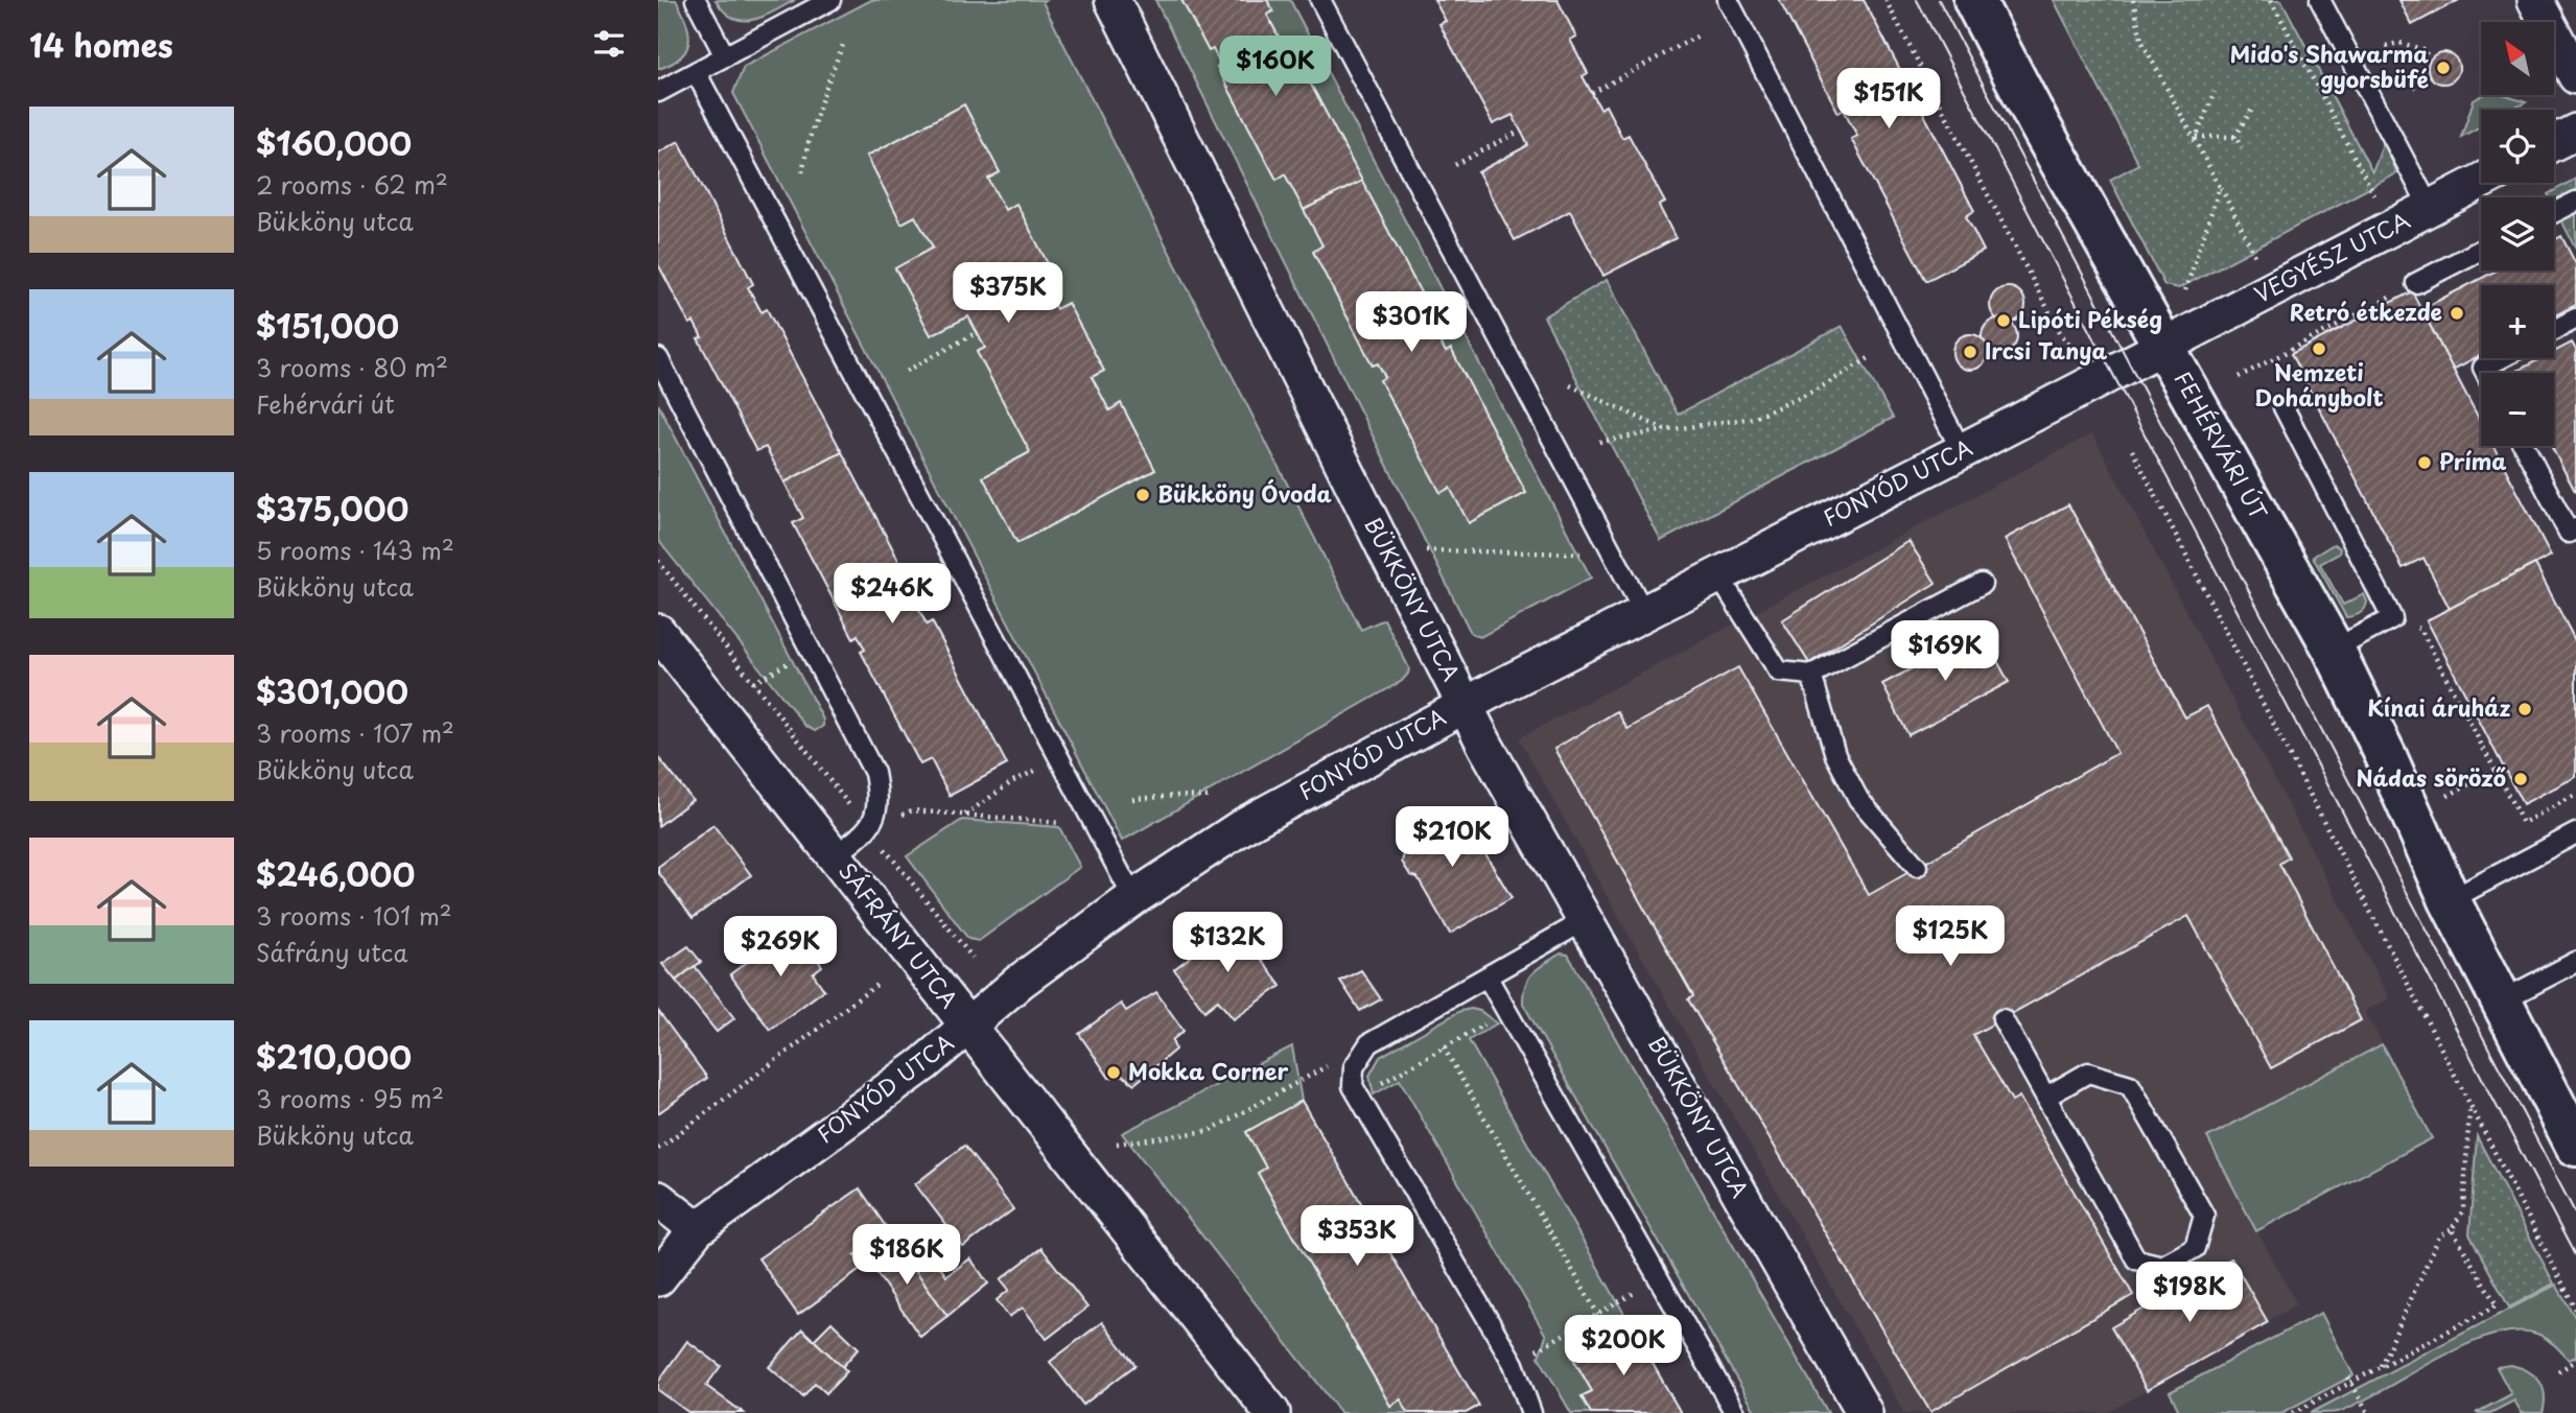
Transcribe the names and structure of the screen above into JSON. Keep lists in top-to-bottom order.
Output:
{
  "streets": {
    "street": [
      "VEGYÉSZ UTCA",
      "FEHÉRVÁRI ÚT",
      "FONYÓD UTCA",
      "BÜKKÖNY UTCA",
      "SÁFRÁNY UTCA"
    ]
  },
  "crossings": [
    ["VEGYÉSZ UTCA", "FEHÉRVÁRI ÚT"],
    ["VEGYÉSZ UTCA", "FONYÓD UTCA"],
    ["FEHÉRVÁRI ÚT", "FONYÓD UTCA"],
    ["FONYÓD UTCA", "BÜKKÖNY UTCA"],
    ["FONYÓD UTCA", "SÁFRÁNY UTCA"]
  ],
  "places": [
    "Mido's Shawarma gyorsbüfé",
    "Retró étkezde",
    "Lipóti Pékség",
    "Nemzeti Dohánybolt",
    "Ircsi Tanya",
    "Príma",
    "Bükköny Óvoda",
    "Kínai áruház",
    "Nádas söröző",
    "Mokka Corner"
  ],
  "north": "top left",
  "page": {
    "heading": "14 homes",
    "map_buttons": ["+", "−"],
    "price": [
      "$160K",
      "$151K",
      "$375K",
      "$301K",
      "$246K",
      "$169K",
      "$210K",
      "$125K",
      "$132K",
      "$269K",
      "$353K",
      "$186K",
      "$198K",
      "$200K"
    ],
    "list": [
      {
        "name": "$160,000",
        "note": "2 rooms · 62 m² · Bükköny utca"
      },
      {
        "name": "$151,000",
        "note": "3 rooms · 80 m² · Fehérvári út"
      },
      {
        "name": "$375,000",
        "note": "5 rooms · 143 m² · Bükköny utca"
      },
      {
        "name": "$301,000",
        "note": "3 rooms · 107 m² · Bükköny utca"
      },
      {
        "name": "$246,000",
        "note": "3 rooms · 101 m² · Sáfrány utca"
      },
      {
        "name": "$210,000",
        "note": "3 rooms · 95 m² · Bükköny utca"
      }
    ]
  }
}
